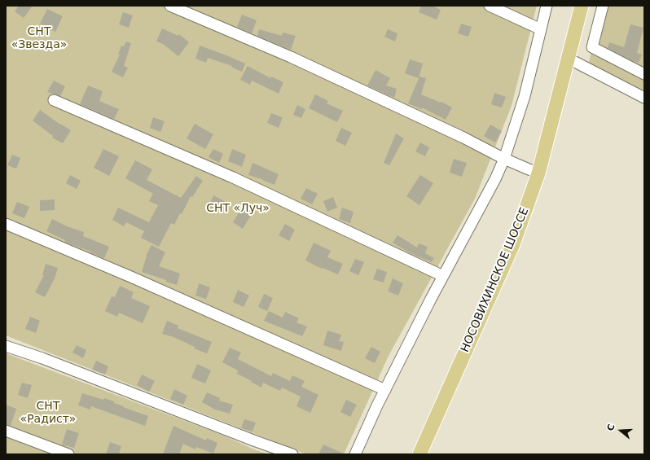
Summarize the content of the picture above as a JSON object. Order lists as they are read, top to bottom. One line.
{"streets":{"main road":["НОСОВИХИНСКОЕ ШОССЕ"]},"parks":["СНТ «Звезда»","СНТ «Луч»","СНТ «Радист»"],"north":"left"}
